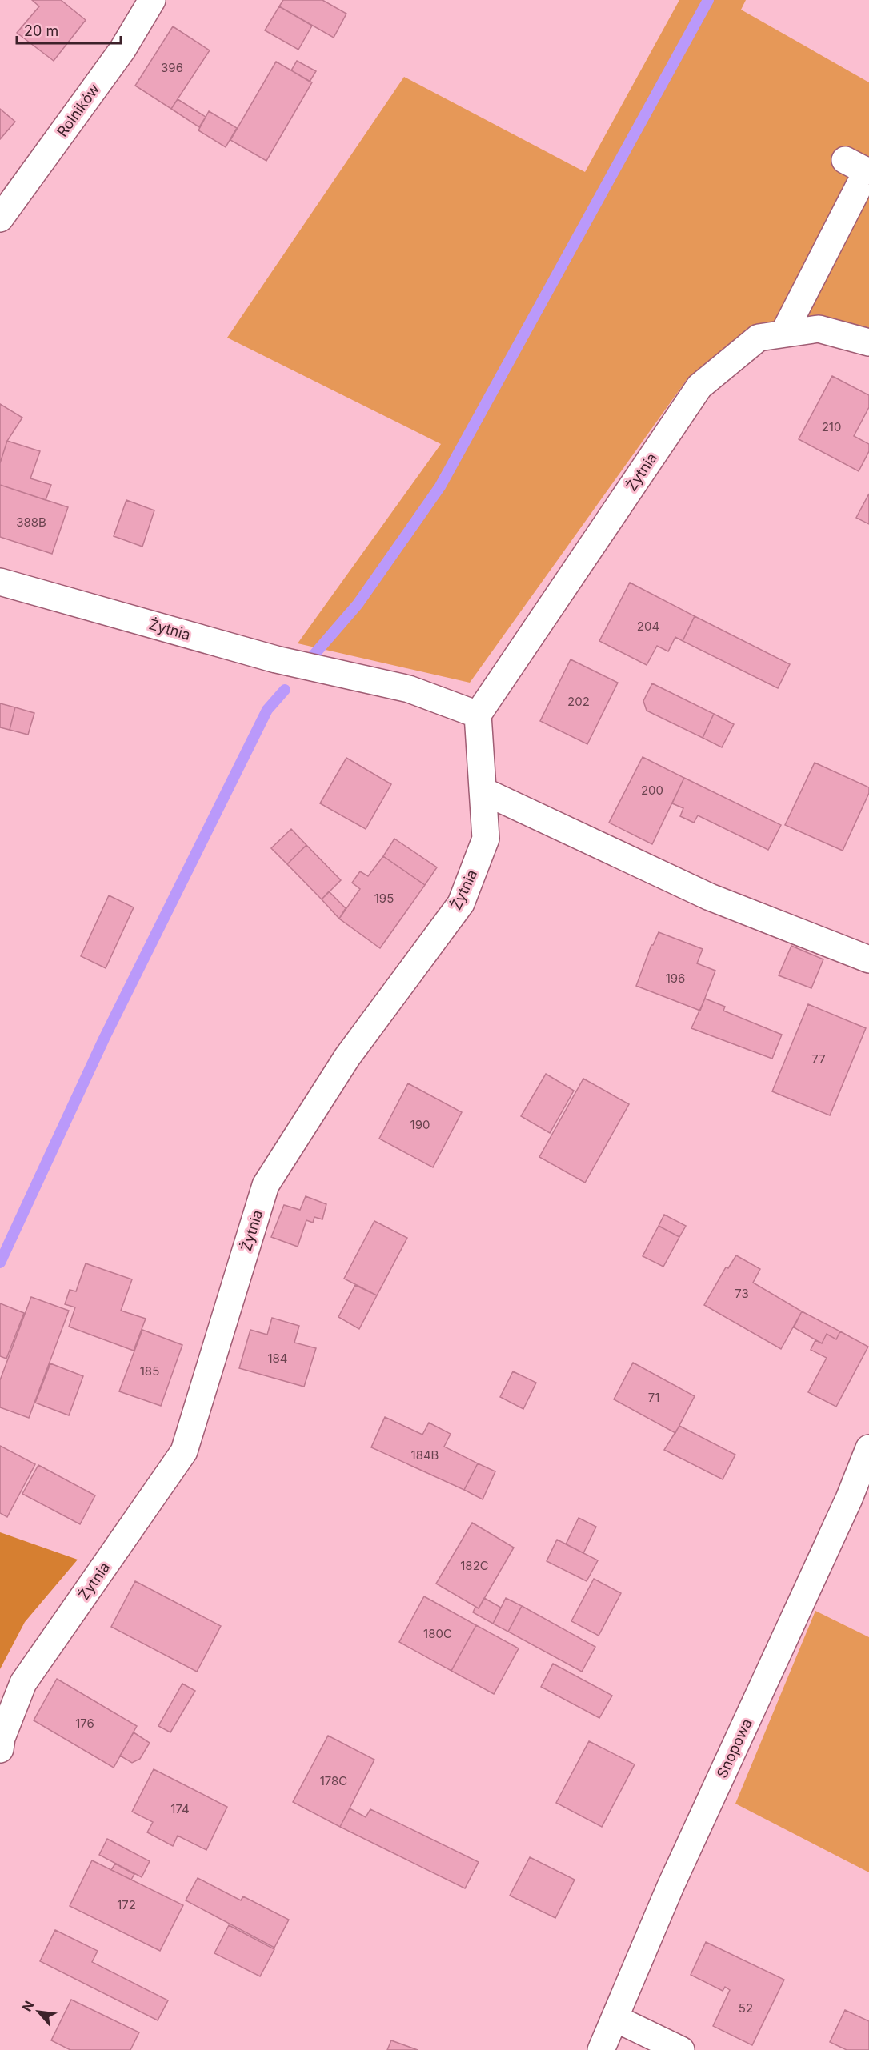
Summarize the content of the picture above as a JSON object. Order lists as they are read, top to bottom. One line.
{"streets":{"street":["Rolników","Żytnia","Snopowa"]},"house_numbers":["396","210","388B","204","202","200","195","196","77","190","73","184","185","71","184B","182C","180C","176","178C","174","172","52"],"scale_bar":"20 m","north":"top left"}
